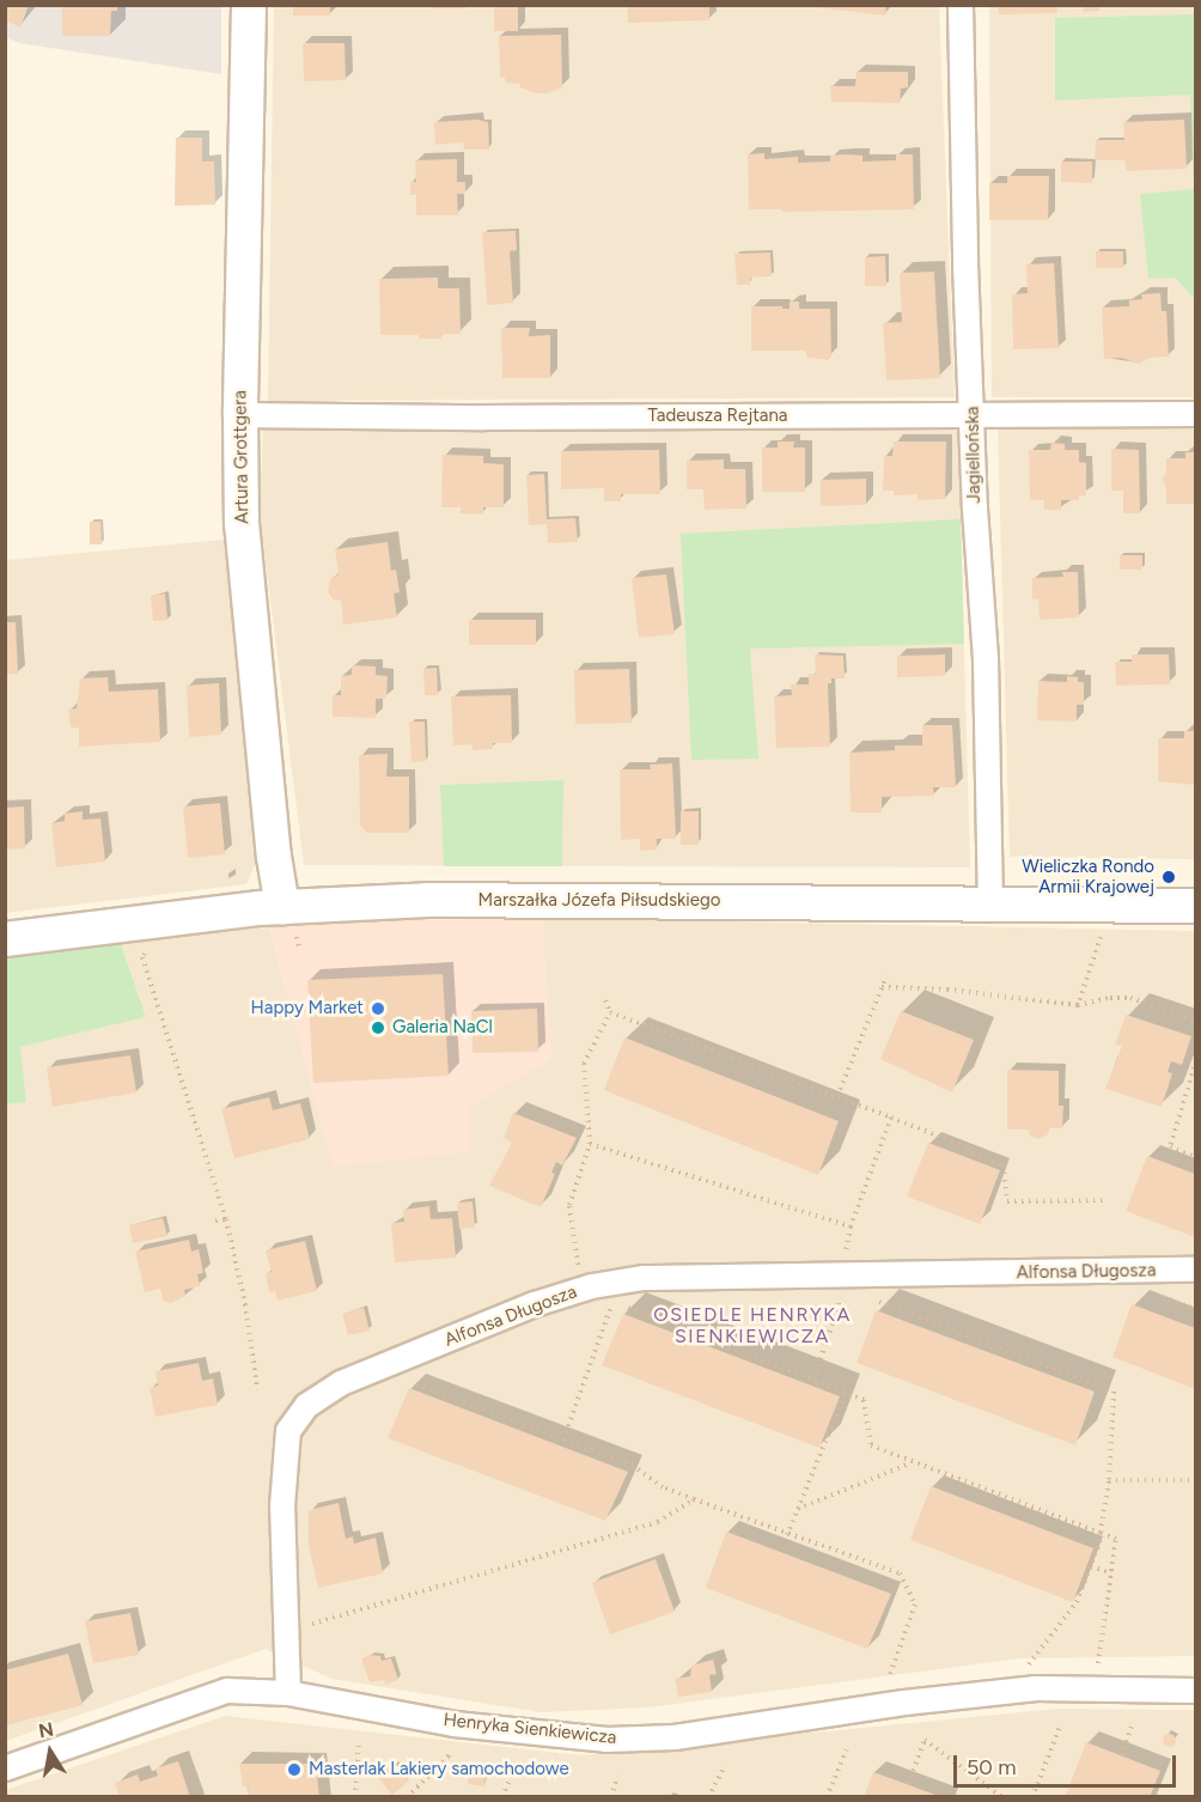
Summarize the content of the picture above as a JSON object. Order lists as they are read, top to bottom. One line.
{"streets":{"main road":["Artura Grottgera","Marszałka Józefa Piłsudskiego"],"street":["Tadeusza Rejtana","Jagiellońska","Alfonsa Długosza","Henryka Sienkiewicza"]},"crossings":[["Tadeusza Rejtana","Jagiellońska"],["Tadeusza Rejtana","Artura Grottgera"],["Jagiellońska","Marszałka Józefa Piłsudskiego"],["Artura Grottgera","Marszałka Józefa Piłsudskiego"],["Alfonsa Długosza","Henryka Sienkiewicza"]],"districts":["OSIEDLE HENRYKA SIENKIEWICZA"],"places":["Wieliczka Rondo Armii Krajowej","Happy Market","Galeria NaCl","Masterlak Lakiery samochodowe"],"scale_bar":"50 m","north":"top"}
